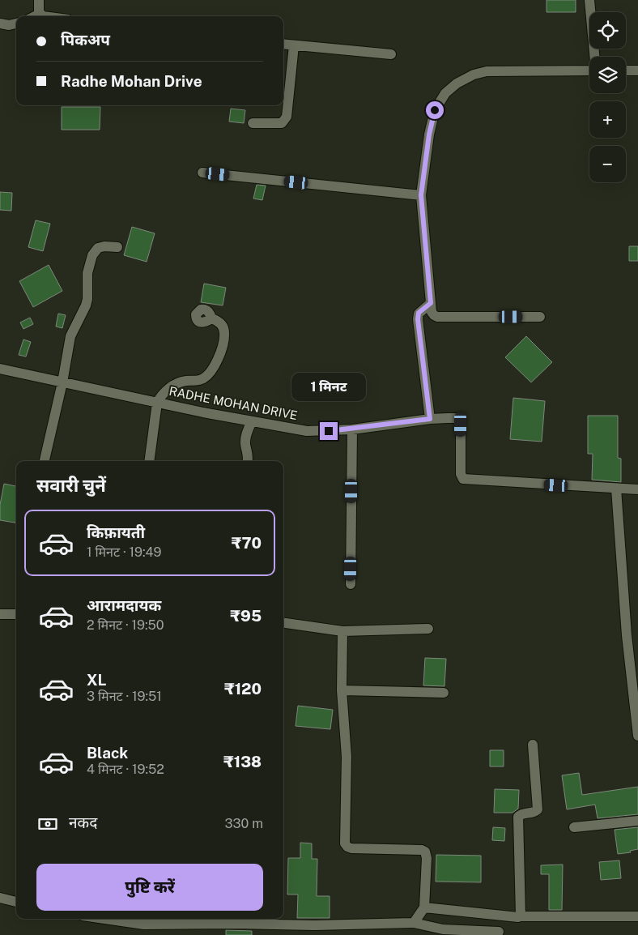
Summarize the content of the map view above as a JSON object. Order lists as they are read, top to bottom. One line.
{"streets":{"street":["RADHE MOHAN DRIVE"]},"page":{"map_buttons":["+","−"],"banner":["पिकअप","Radhe Mohan Drive"],"bubble":"1 मिनट","heading":"सवारी चुनें","list":[{"name":"किफ़ायती","note":"1 मिनट · 19:49","value":"₹70"},{"name":"आरामदायक","note":"2 मिनट · 19:50","value":"₹95"},{"name":"XL","note":"3 मिनट · 19:51","value":"₹120"},{"name":"Black","note":"4 मिनट · 19:52","value":"₹138"}],"pay":["नकद","330 m"],"buttons":"पुष्टि करें"}}
